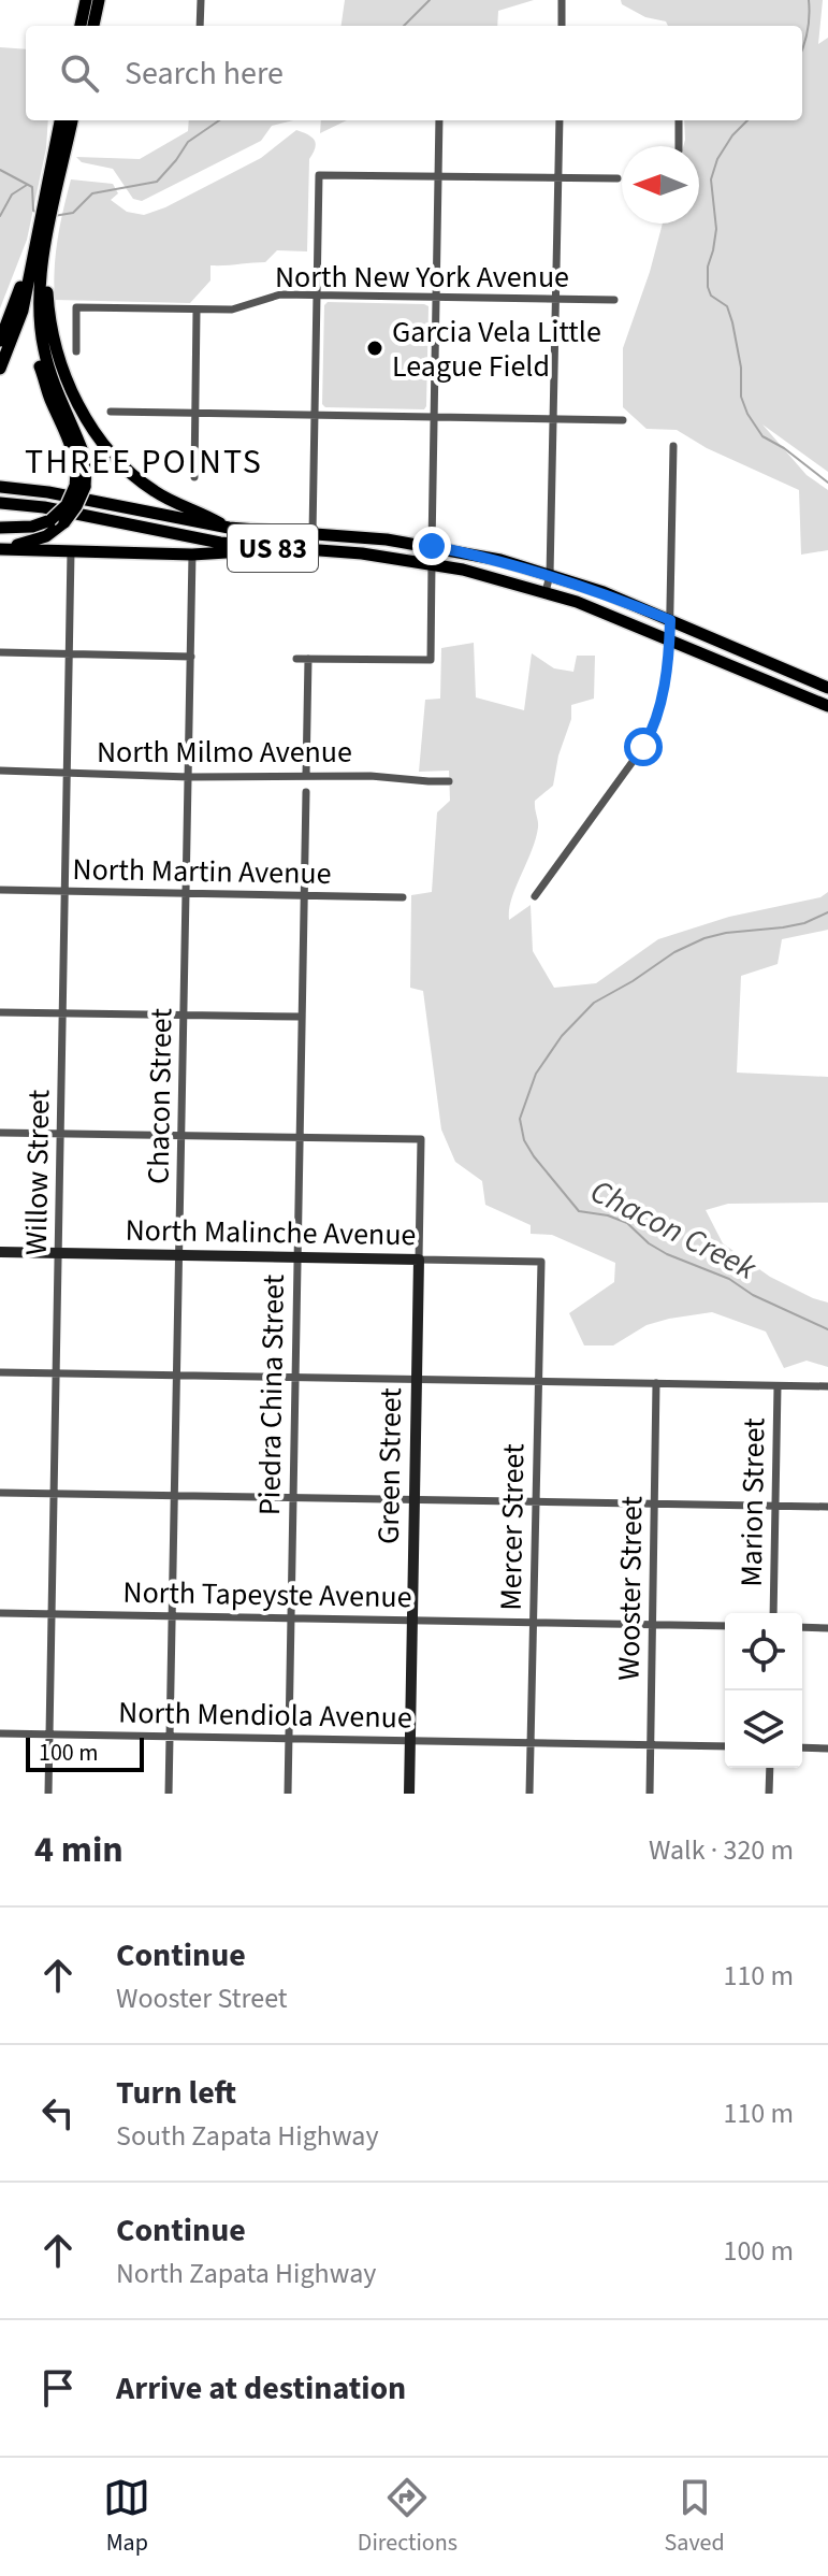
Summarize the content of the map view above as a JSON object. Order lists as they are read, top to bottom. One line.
{"streets":{"main road":["US 83"],"street":["North New York Avenue","North Milmo Avenue","North Martin Avenue","Chacon Street","Willow Street","North Malinche Avenue","Piedra China Street","Green Street","Marion Street","Mercer Street","Wooster Street","North Tapeyste Avenue","North Mendiola Avenue"]},"crossings":[["North Milmo Avenue","Chacon Street"],["North Milmo Avenue","Willow Street"],["North Martin Avenue","Chacon Street"],["North Martin Avenue","Willow Street"],["North Martin Avenue","Piedra China Street"],["Chacon Street","North Malinche Avenue"],["Chacon Street","North Tapeyste Avenue"],["Chacon Street","North Mendiola Avenue"],["Willow Street","North Malinche Avenue"],["Willow Street","North Tapeyste Avenue"],["Willow Street","North Mendiola Avenue"],["North Malinche Avenue","Piedra China Street"],["North Malinche Avenue","Green Street"],["North Malinche Avenue","Mercer Street"],["Piedra China Street","Green Street"],["Piedra China Street","North Tapeyste Avenue"],["Piedra China Street","North Mendiola Avenue"],["Green Street","North Tapeyste Avenue"],["Green Street","North Mendiola Avenue"],["Mercer Street","North Tapeyste Avenue"],["Mercer Street","North Mendiola Avenue"],["Wooster Street","North Tapeyste Avenue"],["Wooster Street","North Mendiola Avenue"]],"districts":["THREE POINTS"],"water":["Chacon Creek"],"places":["Garcia Vela Little League Field"],"scale_bar":"100 m","north":"left","page":{"search":"Search here","scale":"100 m","heading":["4 min","Walk · 320 m"],"list":[["Continue","Wooster Street","110 m"],["Turn left","South Zapata Highway","110 m"],["Continue","North Zapata Highway","100 m"],"Arrive at destination"],"nav":["Map","Directions","Saved"]}}
